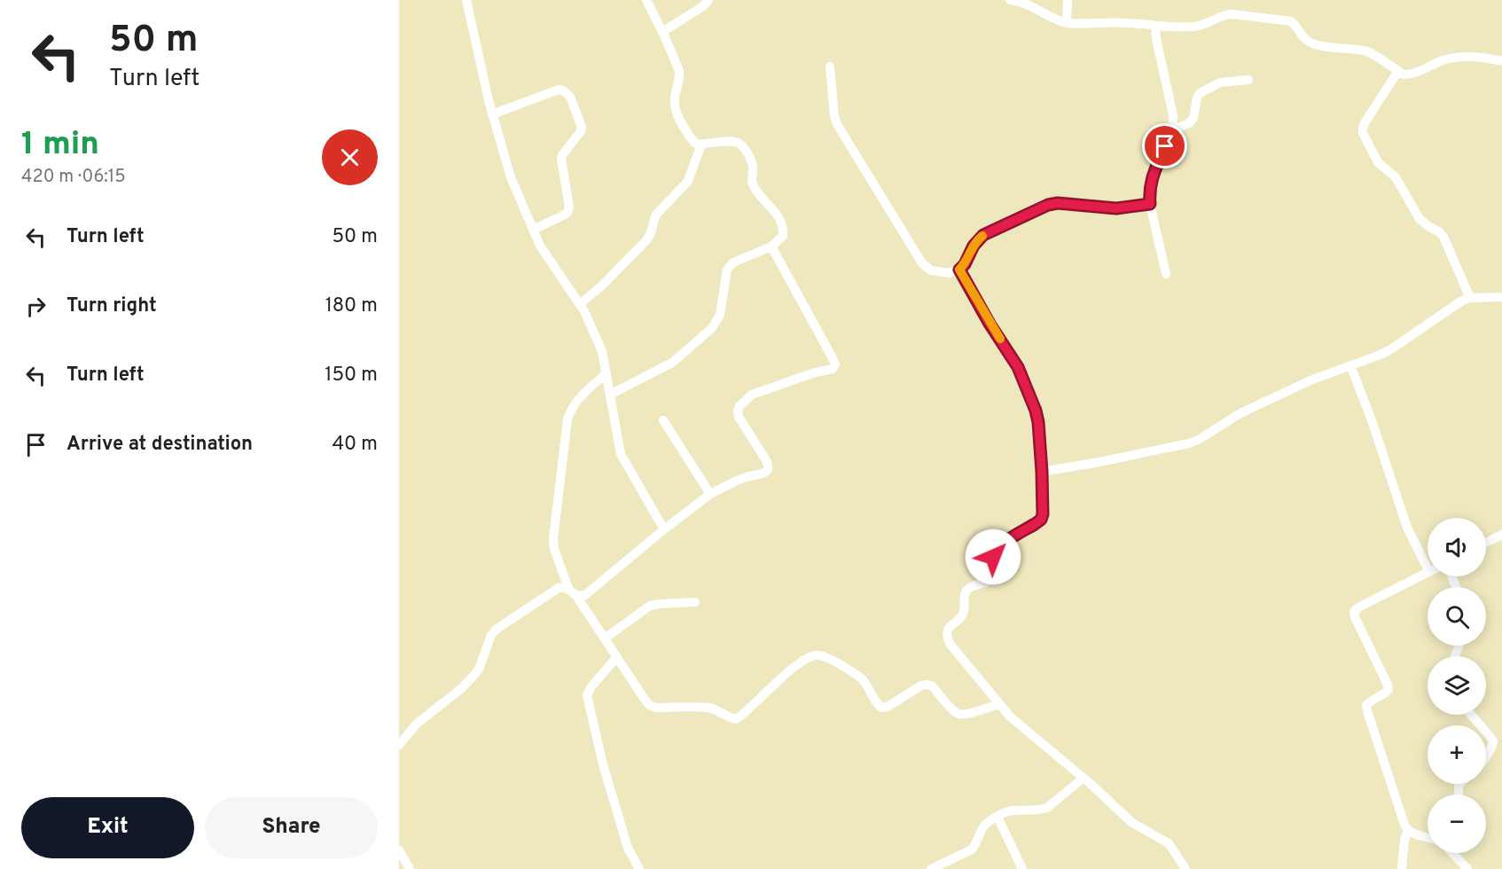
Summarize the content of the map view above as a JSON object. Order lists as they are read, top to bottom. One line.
{"page":{"turn":["50 m","Turn left"],"heading":["1 min","420 m · 06:15"],"list":[{"name":"Turn left","value":"50 m"},{"name":"Turn right","value":"180 m"},{"name":"Turn left","value":"150 m"},{"name":"Arrive at destination","value":"40 m"}],"map_buttons":["+","−"],"buttons":["Exit","Share"]}}
